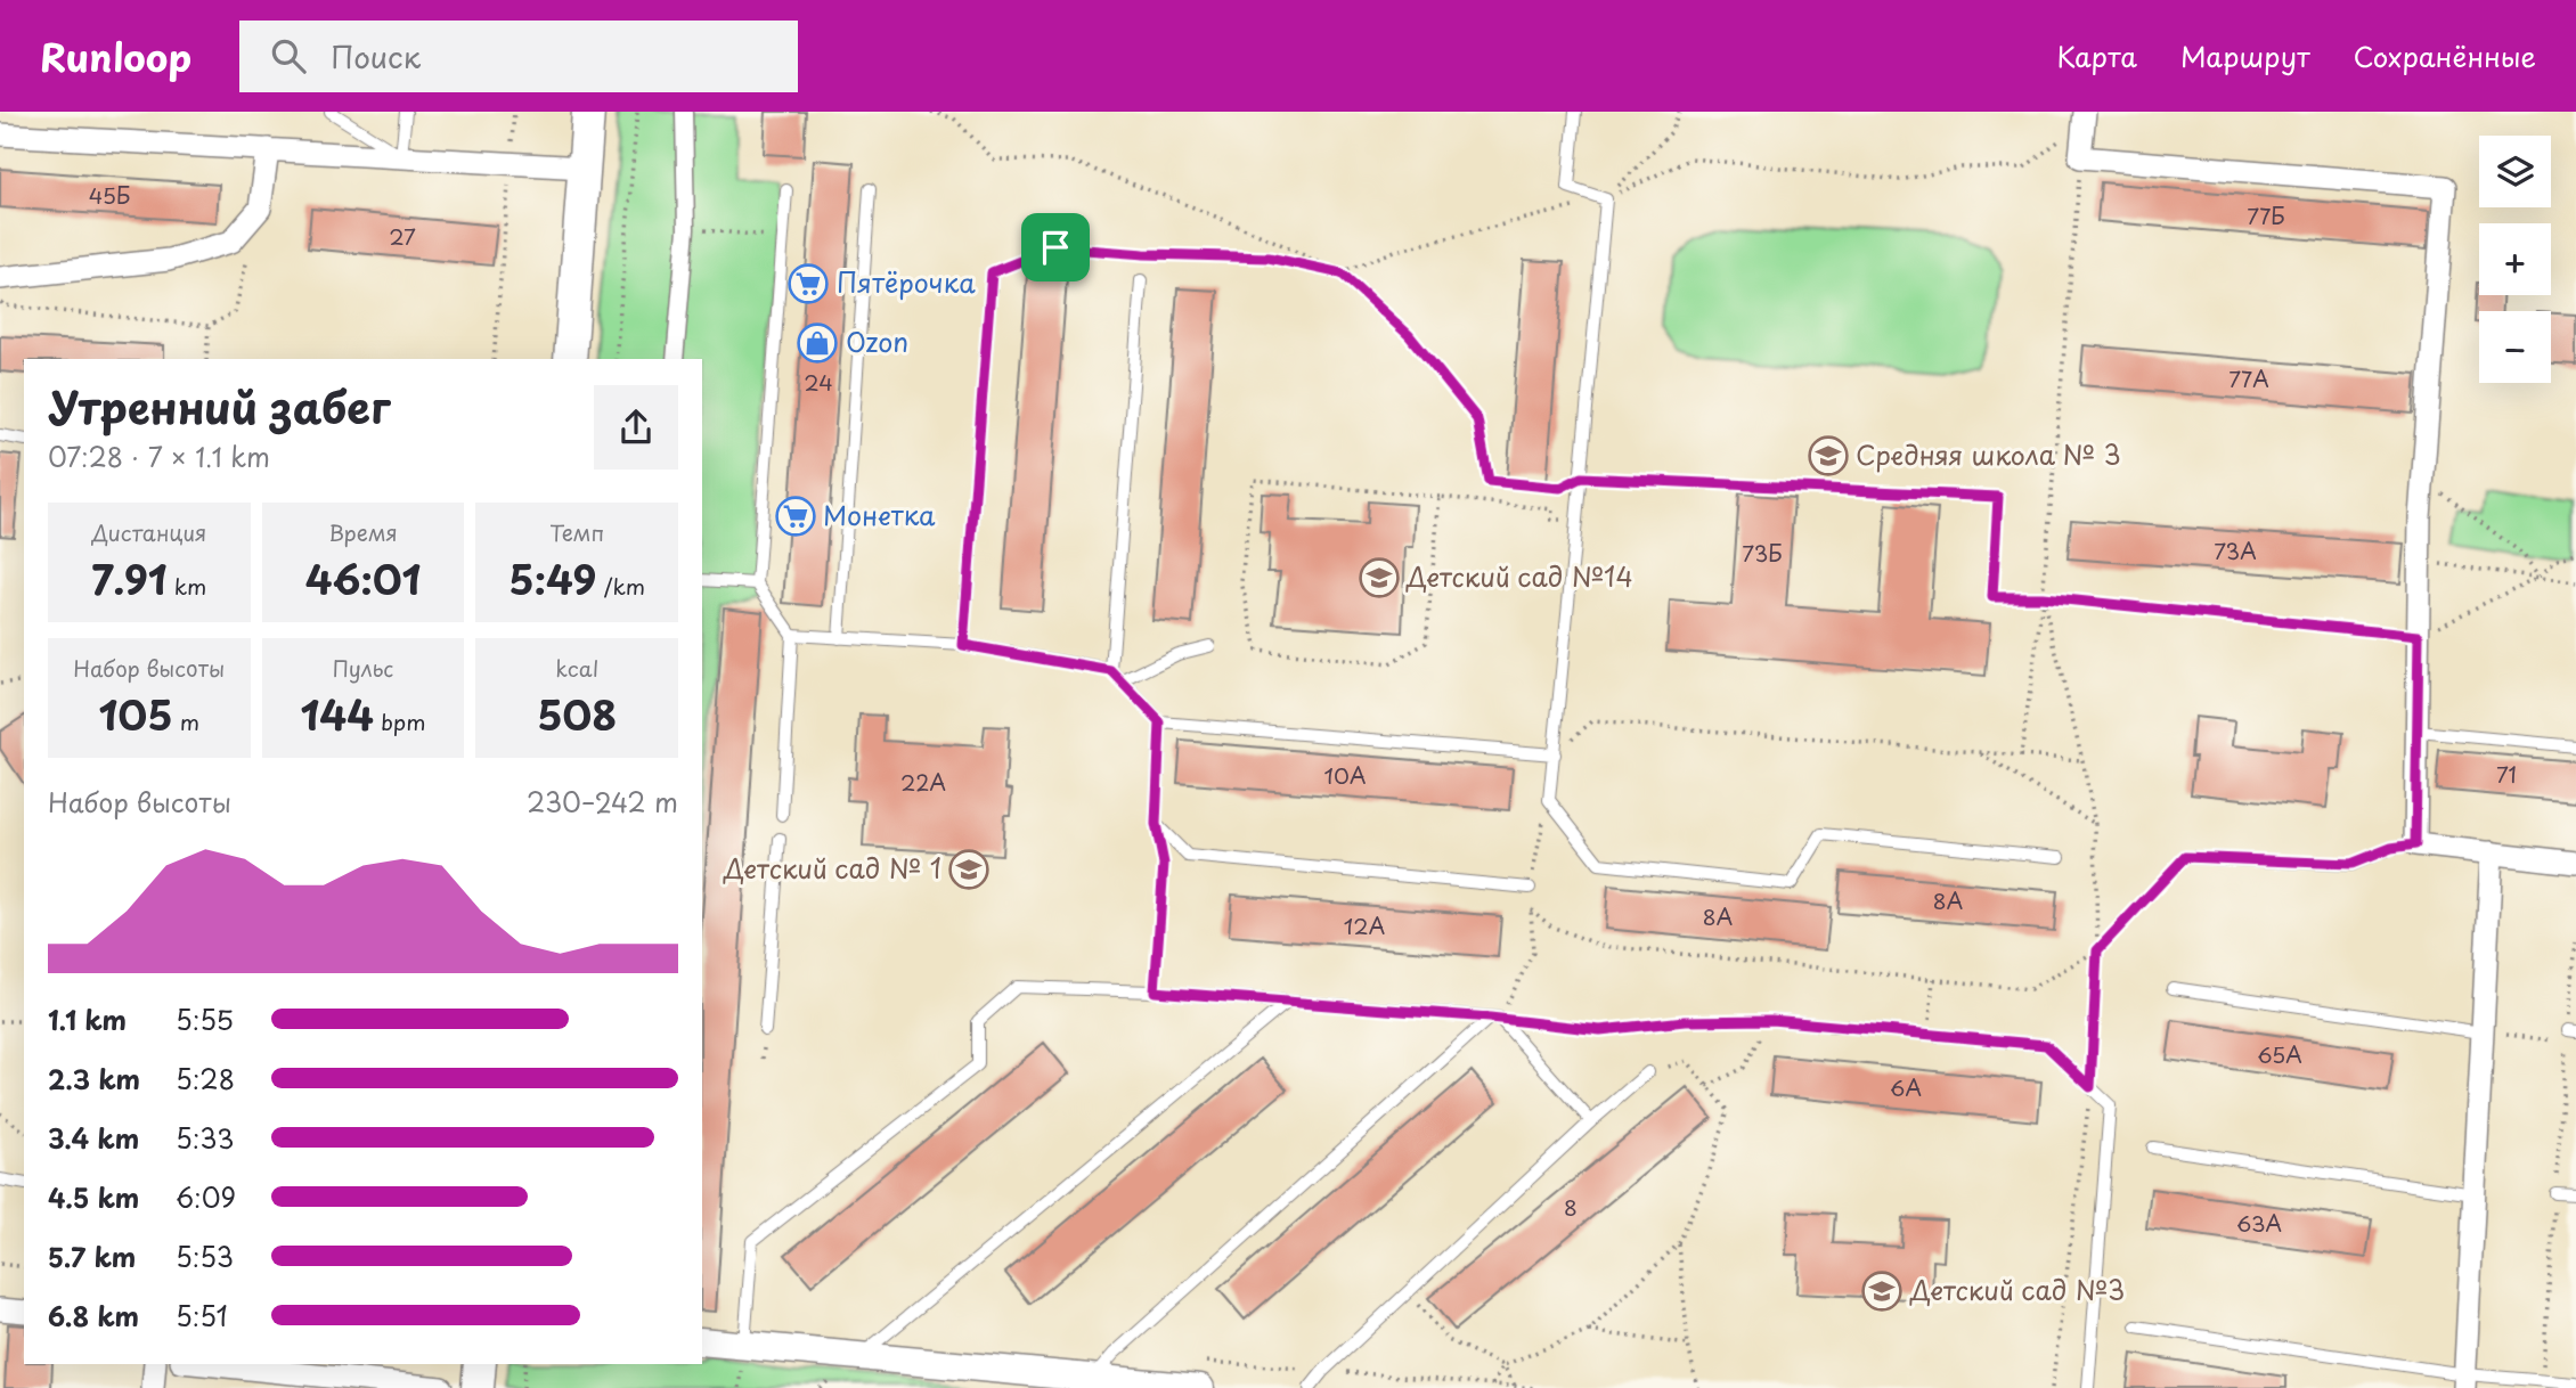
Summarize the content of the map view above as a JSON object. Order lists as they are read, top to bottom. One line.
{"places":{"supermarket":["Пятёрочка","Монетка"],"shop":["Ozon"],"school or university":["Средняя школа № 3","Детский сад №14","Детский сад № 1","Детский сад №3"]},"house_numbers":["45Б","77Б","27","77А","24","73А","73Б","71","10А","22А","8А","8А","12А","65А","6А","8","63А"],"page":{"header":"Runloop","search":"Поиск","nav":["Карта","Маршрут","Сохранённые"],"map_buttons":["+","−"],"heading":["Утренний забег","07:28 · 7 × 1.1 km"],"stats":[["Дистанция","7.91 km"],["Время","46:01"],["Темп","5:49 /km"],["Набор высоты","105 m"],["Пульс","144 bpm"],["kcal","508"]],"chart":["Набор высоты","230–242 m"],"list":[{"name":"1.1 km","note":"5:55"},{"name":"2.3 km","note":"5:28"},{"name":"3.4 km","note":"5:33"},{"name":"4.5 km","note":"6:09"},{"name":"5.7 km","note":"5:53"},{"name":"6.8 km","note":"5:51"}]}}
